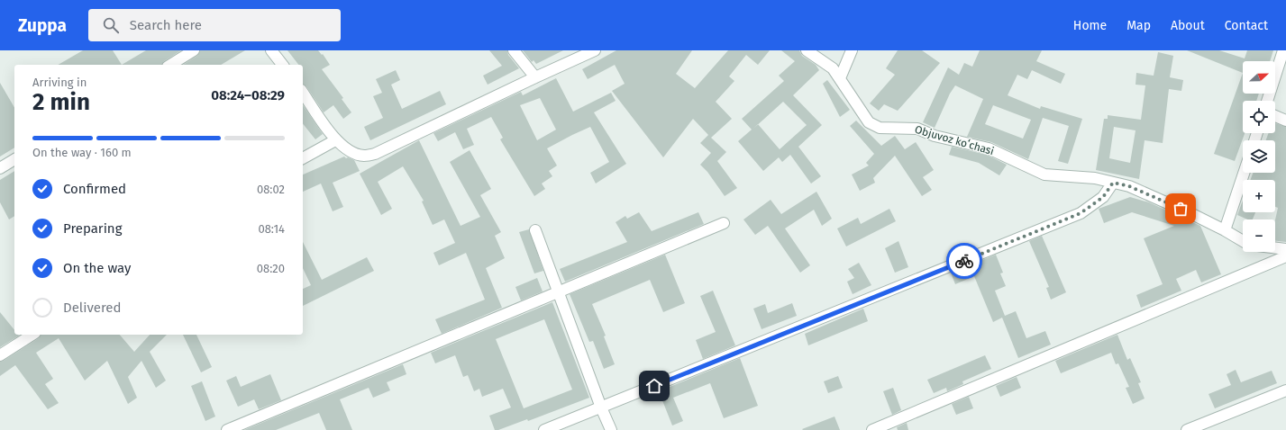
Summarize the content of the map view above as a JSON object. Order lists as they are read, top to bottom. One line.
{"streets":{"street":["Objuvoz koʻchasi"]},"north":"right","page":{"header":"Zuppa","search":"Search here","nav":["Home","Map","About","Contact"],"map_buttons":["+","−"],"heading":["2 min","Arriving in","08:24–08:29"],"bar":"On the way · 160 m","list":[["Confirmed","08:02"],["Preparing","08:14"],["On the way","08:20"],"Delivered"]}}
